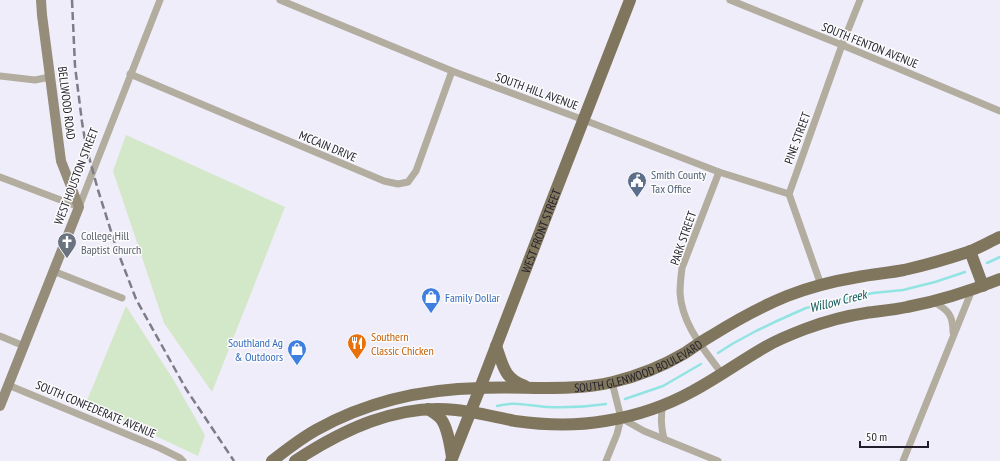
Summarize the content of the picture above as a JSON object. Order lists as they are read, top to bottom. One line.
{"streets":{"main road":["WEST FRONT STREET","SOUTH GLENWOOD BOULEVARD"],"street":["SOUTH FENTON AVENUE","SOUTH HILL AVENUE","BELLWOOD ROAD","PINE STREET","MCCAIN DRIVE","WEST HOUSTON STREET","PARK STREET","SOUTH CONFEDERATE AVENUE"]},"crossings":[["SOUTH FENTON AVENUE","PINE STREET"],["SOUTH HILL AVENUE","PINE STREET"],["SOUTH HILL AVENUE","MCCAIN DRIVE"],["SOUTH HILL AVENUE","WEST FRONT STREET"],["SOUTH HILL AVENUE","PARK STREET"],["BELLWOOD ROAD","WEST HOUSTON STREET"],["MCCAIN DRIVE","WEST HOUSTON STREET"],["WEST HOUSTON STREET","SOUTH CONFEDERATE AVENUE"],["WEST FRONT STREET","SOUTH GLENWOOD BOULEVARD"],["PARK STREET","SOUTH GLENWOOD BOULEVARD"]],"water":["Willow Creek"],"places":{"public building":["Smith County Tax Office"],"church":["College Hill Baptist Church"],"shop":["Family Dollar","Southland Ag & Outdoors"],"restaurant":["Southern Classic Chicken"]},"scale_bar":"50 m"}
